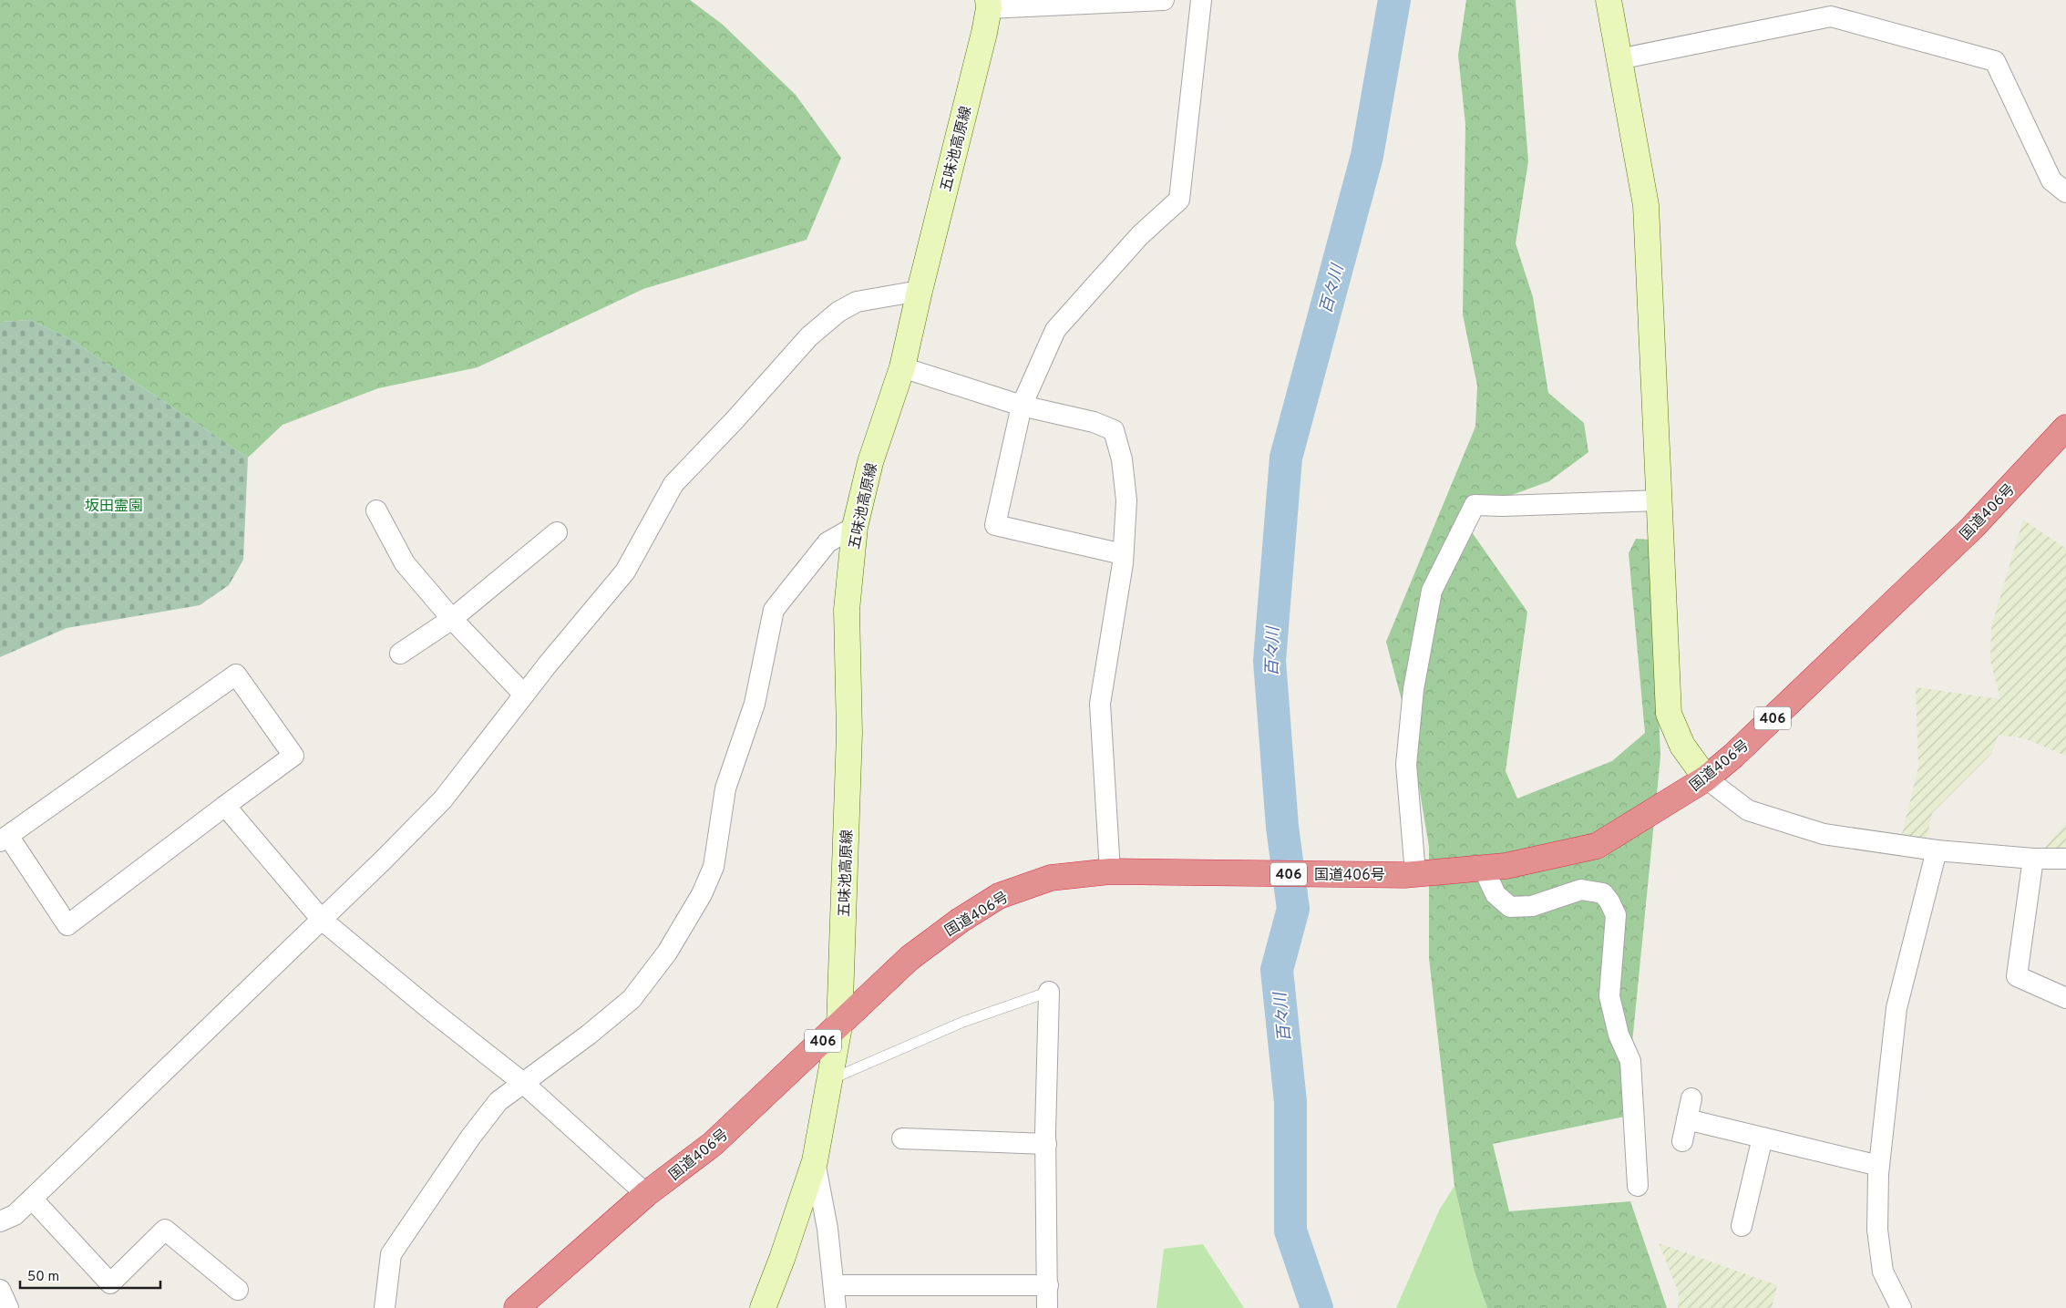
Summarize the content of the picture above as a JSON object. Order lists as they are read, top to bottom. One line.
{"streets":{"highway":["国道406号","406"],"street":["五味池高原線"]},"crossings":[["五味池高原線","国道406号"]],"water":["百々川"],"parks":["坂田霊園"],"scale_bar":"50 m"}
